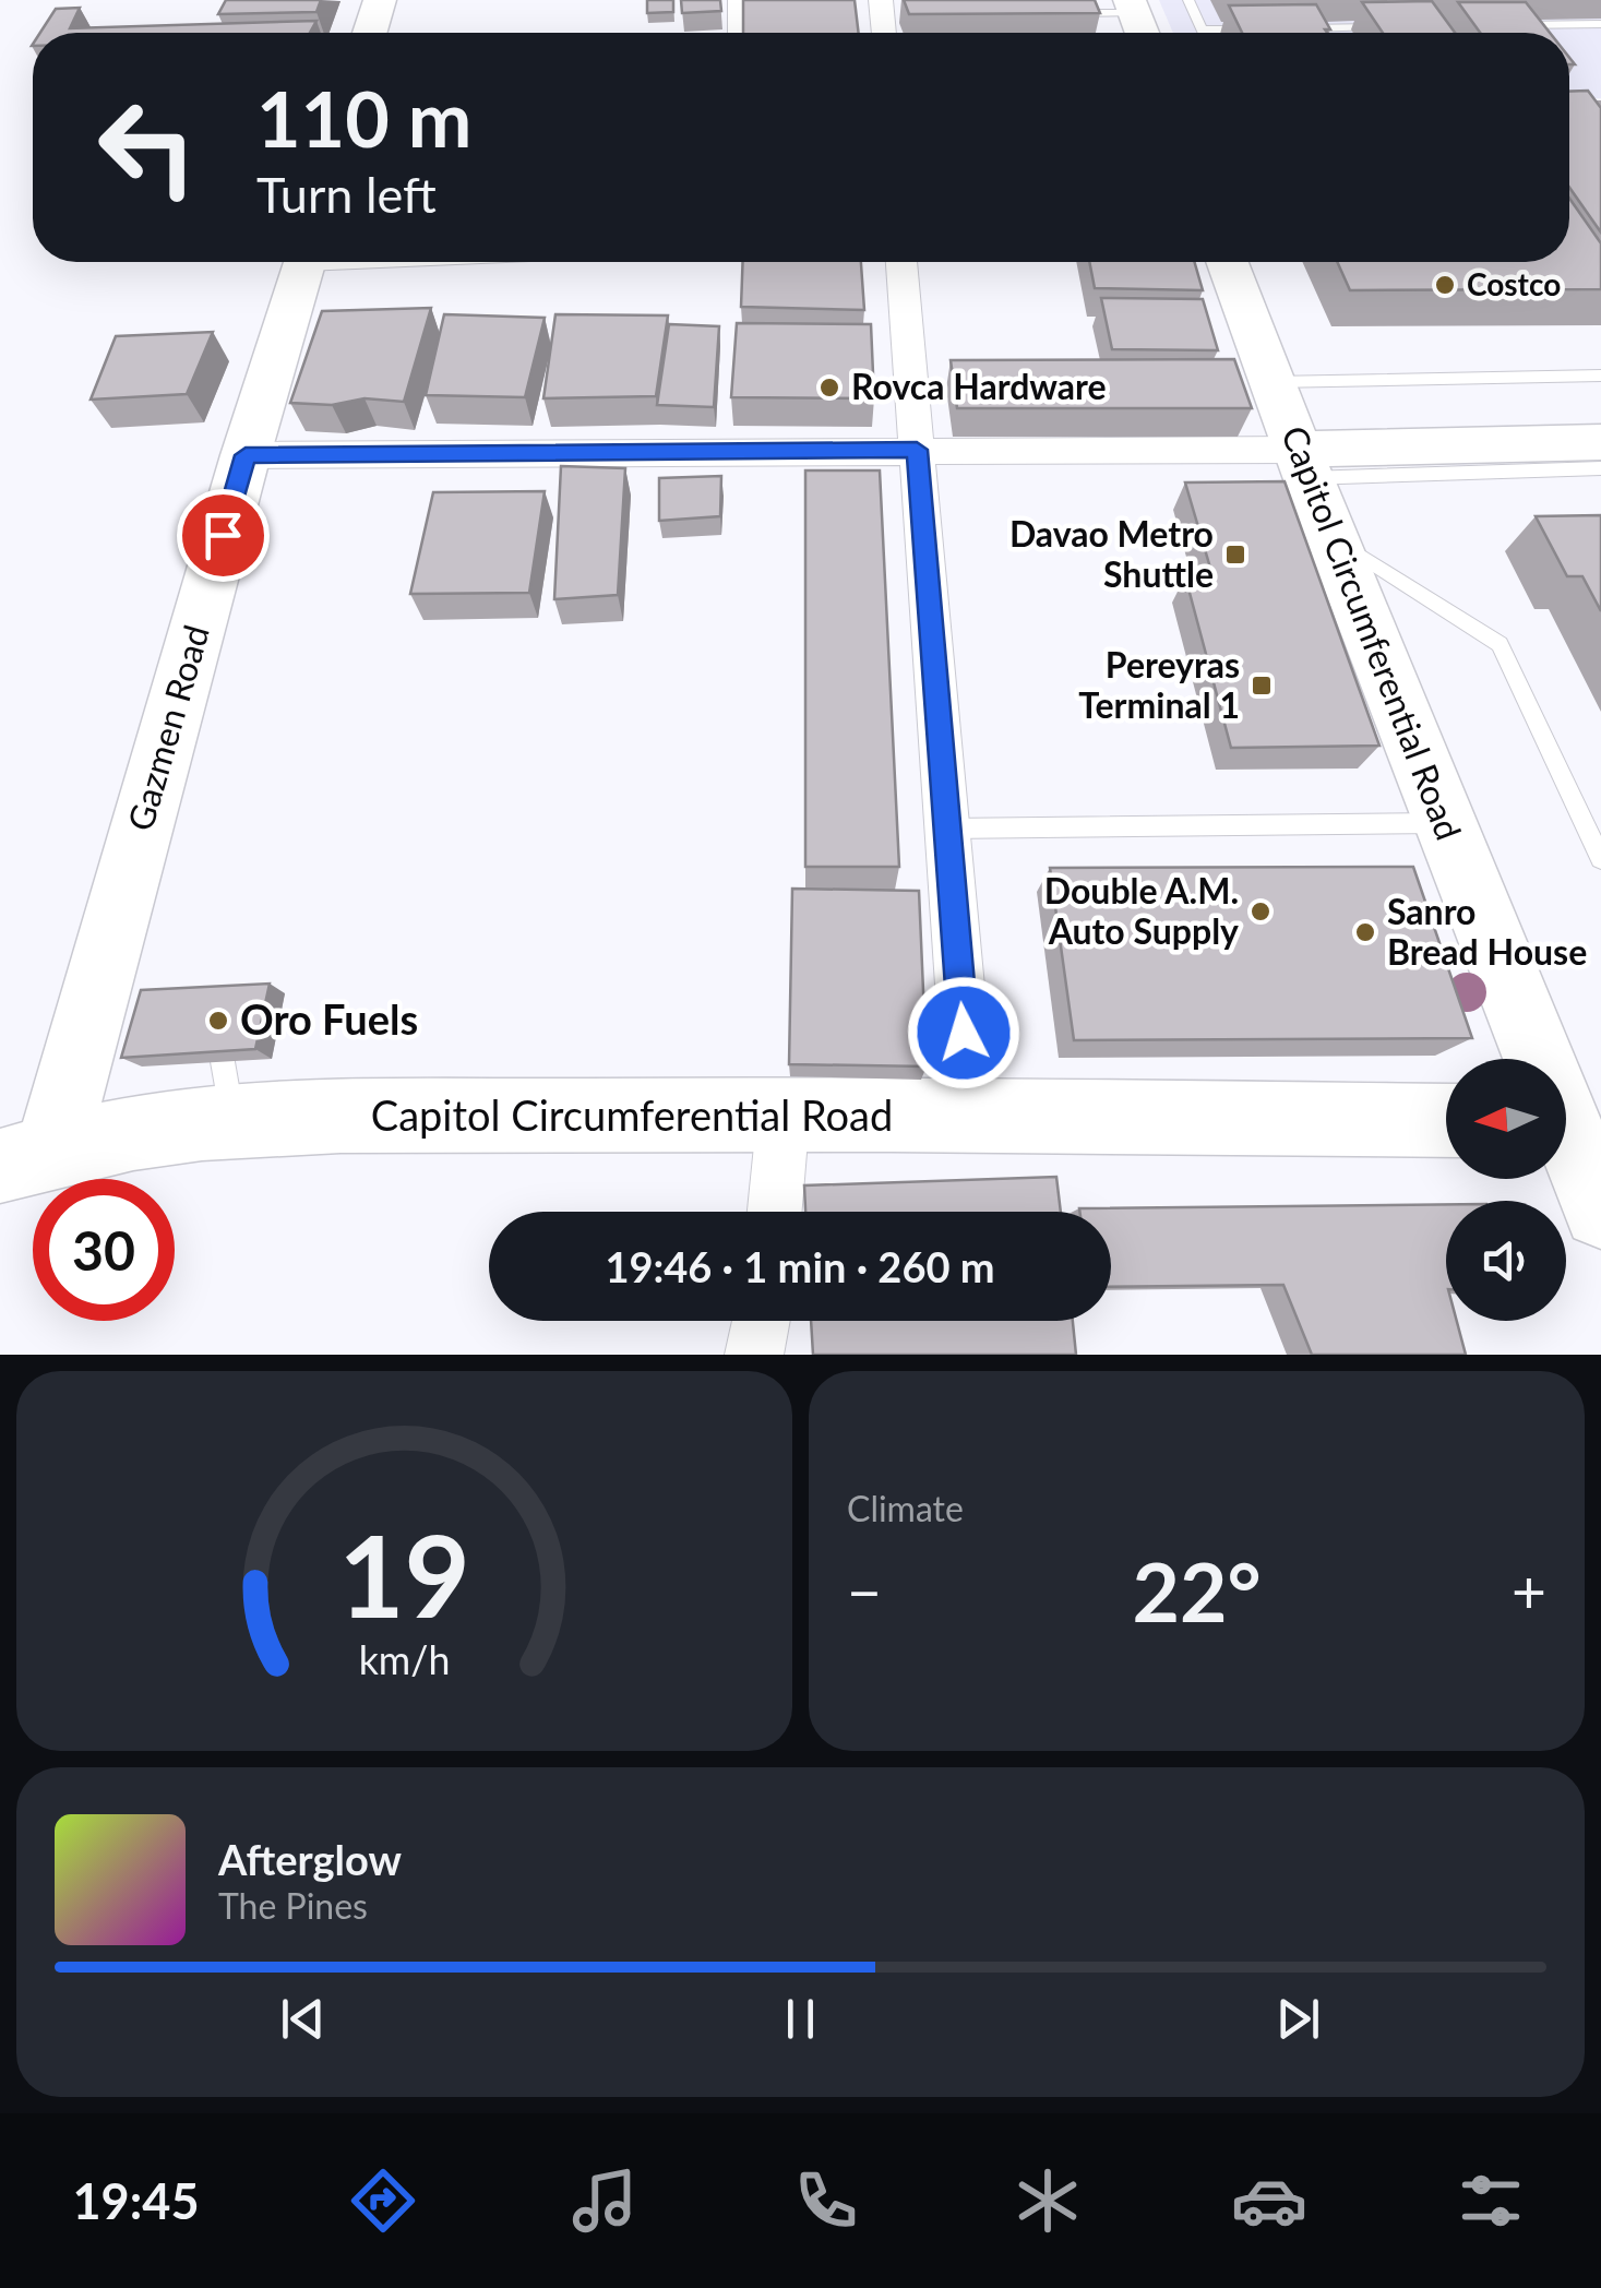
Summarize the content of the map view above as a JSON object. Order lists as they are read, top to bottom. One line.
{"streets":{"main road":["Capitol Circumferential Road","Gazmen Road"]},"crossings":[["Capitol Circumferential Road","Gazmen Road"]],"places":{"other":["Costco","Rovca Hardware","Double A.M. Auto Supply","Sanro Bread House","Oro Fuels"],"transit":["Davao Metro Shuttle","Pereyras Terminal 1"]},"north":"left","page":{"turn":["110 m","Turn left"],"limit":"30","trip":"19:46 · 1 min · 260 m","tile":"Climate","heat":["−","22°","+"],"song":["Afterglow","The Pines"],"tabs":"19:45","gauge":["19","km/h"]}}
